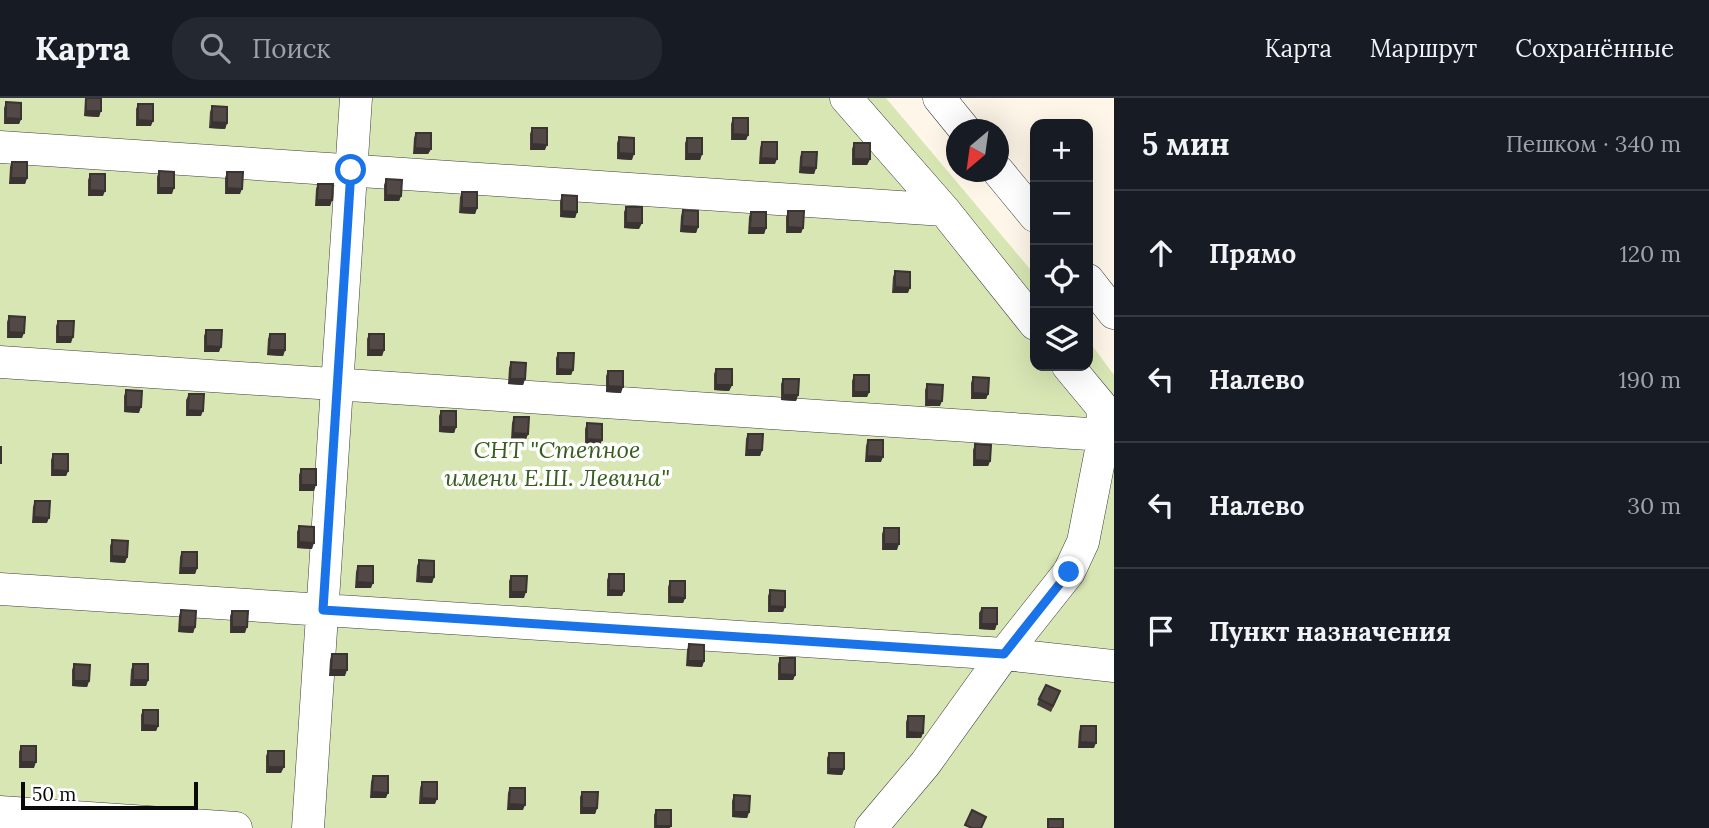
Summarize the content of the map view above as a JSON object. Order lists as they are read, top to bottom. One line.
{"parks":["СНТ \"Степное имени Е.Ш. Левина\""],"scale_bar":"50 m","north":"bottom left","page":{"header":"Карта","search":"Поиск","nav":["Карта","Маршрут","Сохранённые"],"heading":["5 мин","Пешком · 340 m"],"map_buttons":["+","−"],"list":[["Прямо","120 m"],["Налево","190 m"],["Налево","30 m"],"Пункт назначения"],"scale":"50 m"}}
